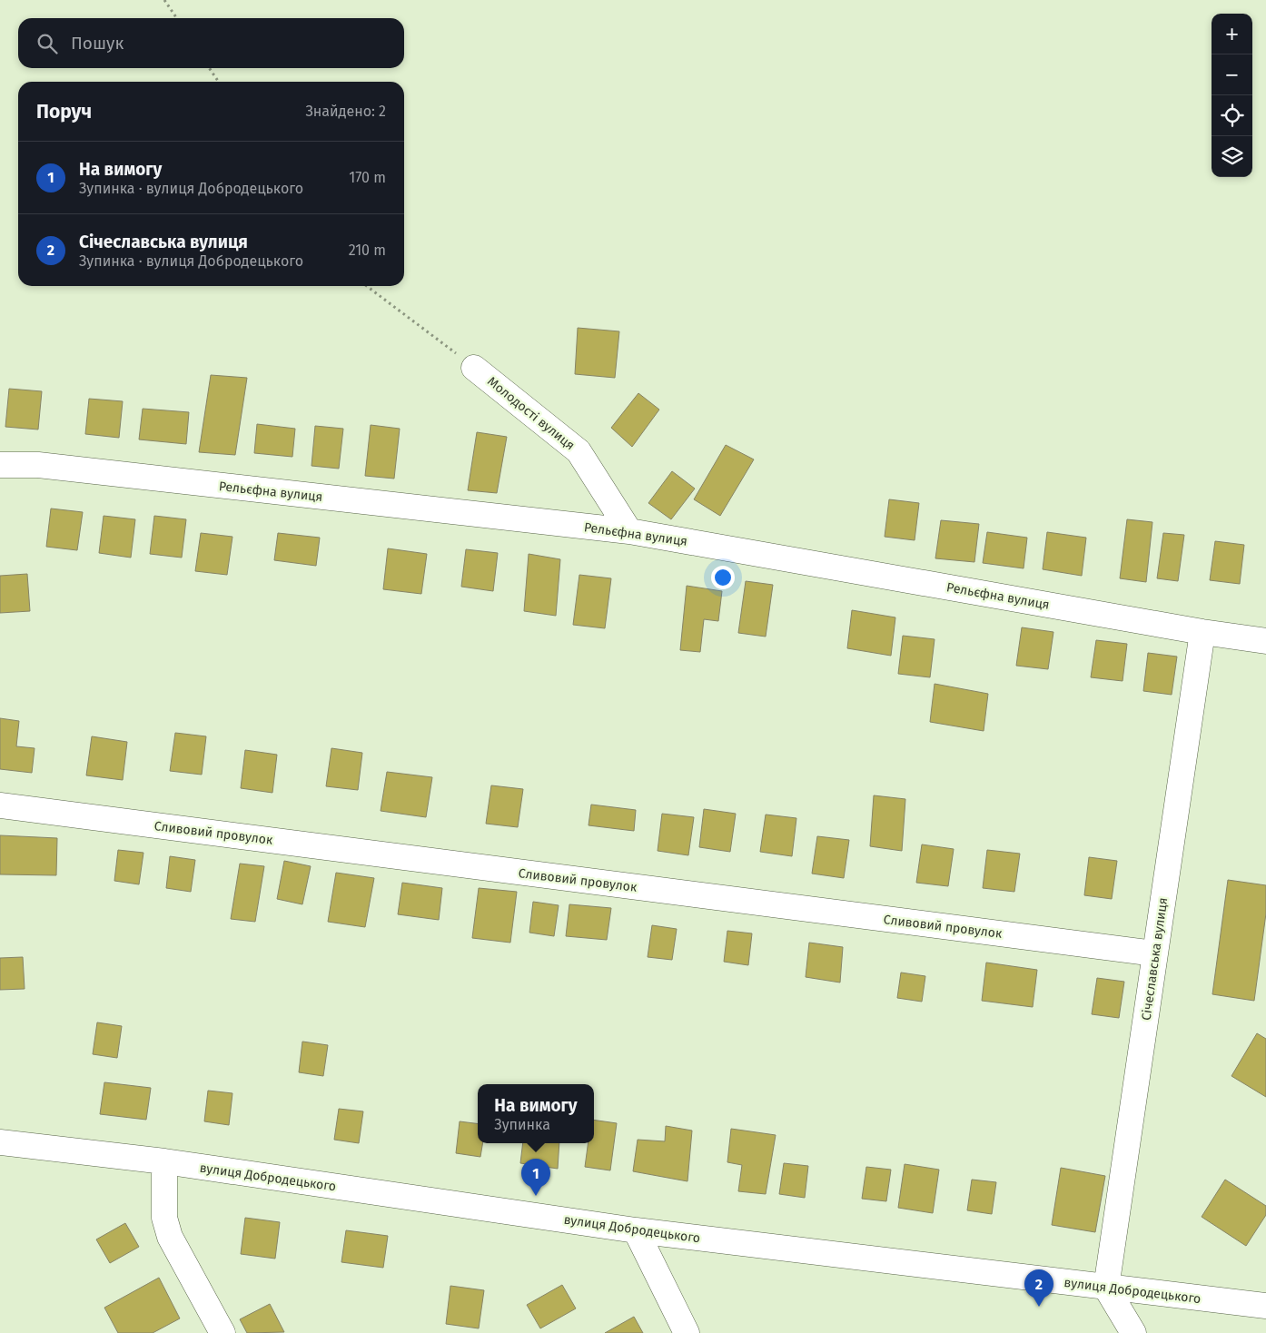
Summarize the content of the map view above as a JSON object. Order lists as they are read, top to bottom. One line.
{"streets":{"street":["Молодості вулиця","Рельєфна вулиця","Сливовий провулок","Січеславська вулиця","вулиця Добродецького"]},"crossings":[["Молодості вулиця","Рельєфна вулиця"],["Рельєфна вулиця","Січеславська вулиця"],["Сливовий провулок","Січеславська вулиця"],["Січеславська вулиця","вулиця Добродецького"]],"page":{"map_buttons":["+","−"],"search":"Пошук","heading":["Поруч","Знайдено: 2"],"list":[{"mark":"1","name":"На вимогу","note":"Зупинка · вулиця Добродецького","value":"170 m"},{"mark":"2","name":"Січеславська вулиця","note":"Зупинка · вулиця Добродецького","value":"210 m"}],"popup":["На вимогу","Зупинка"],"pins":["1","2"]}}
